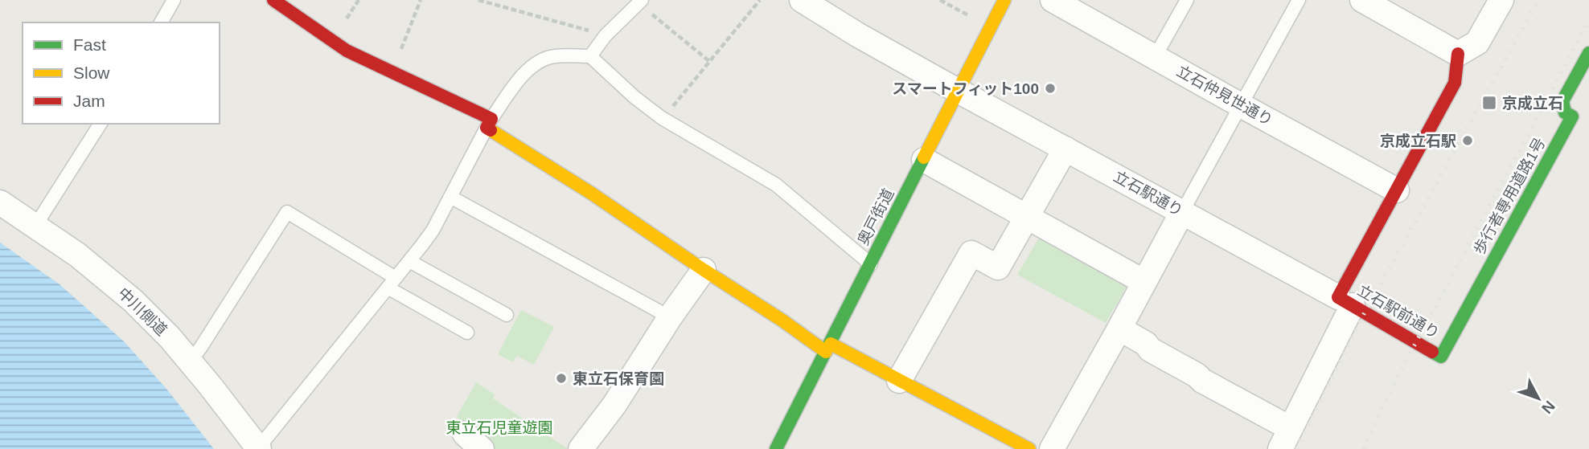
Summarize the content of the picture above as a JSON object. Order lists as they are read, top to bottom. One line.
{"streets":{"street":["立石仲見世通り","立石駅通り","歩行者専用道路1号","奥戸街道","中川側道","立石駅前通り"]},"crossings":[["立石駅通り","奥戸街道"],["立石駅通り","立石駅前通り"],["歩行者専用道路1号","立石駅前通り"]],"parks":["東立石児童遊園"],"places":{"other":["スマートフィット100","京成立石駅","東立石保育園"],"transit":["京成立石"]},"legend":["Fast","Slow","Jam"],"north":"bottom right"}
